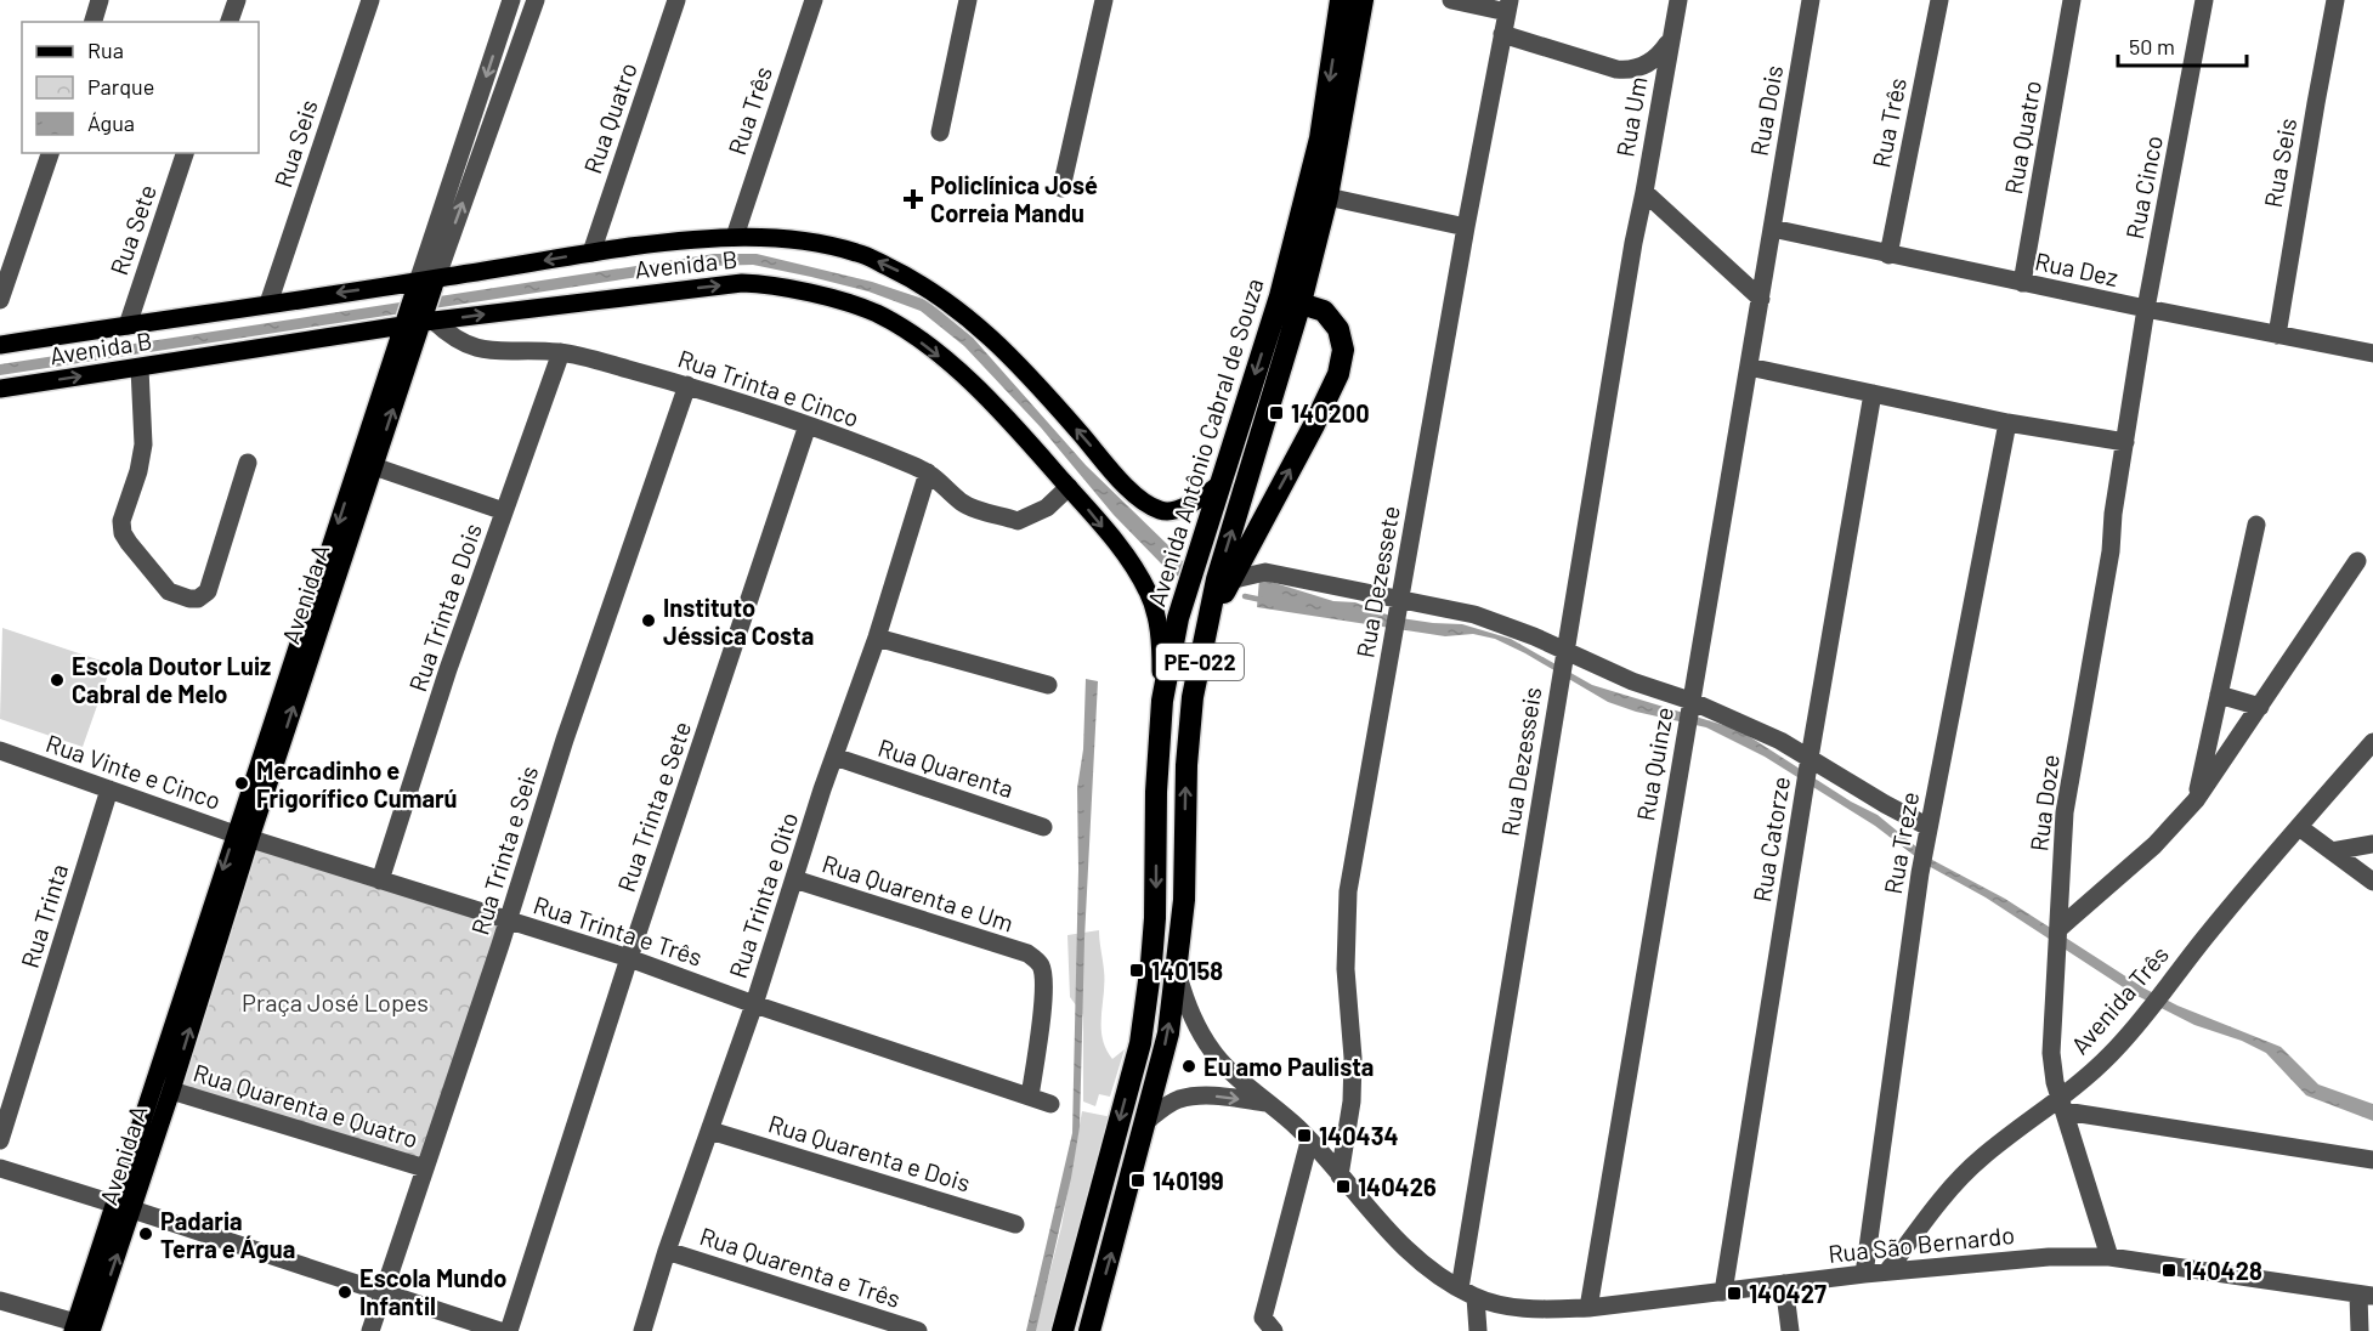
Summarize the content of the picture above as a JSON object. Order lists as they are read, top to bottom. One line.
{"streets":{"highway":["Avenida Antônio Cabral de Souza","PE-022"],"main road":["Avenida B","Avenida A"],"street":["Rua Três","Rua Dois","Rua Um","Rua Quatro","Rua Seis","Rua Cinco","Rua Sete","Rua Dez","Rua Trinta e Cinco","Rua Dezessete","Rua Trinta e Dois","Rua Dezesseis","Rua Quinze","Rua Quarenta","Rua Vinte e Cinco","Rua Doze","Rua Trinta e Sete","Rua Catorze","Rua Treze","Rua Trinta e Seis","Rua Quarenta e Um","Rua Trinta e Oito","Rua Trinta","Rua Trinta e Três","Avenida Três","Rua Quarenta e Quatro","Rua Quarenta e Dois","Rua São Bernardo","Rua Quarenta e Três"]},"crossings":[["Rua Três","Avenida B"],["Rua Três","Rua Dez"],["Rua Dois","Rua Dez"],["Rua Dois","Rua Quinze"],["Rua Um","Rua Dezesseis"],["Rua Quatro","Avenida B"],["Rua Quatro","Rua Dez"],["Rua Seis","Avenida B"],["Rua Seis","Rua Dez"],["Rua Cinco","Rua Dez"],["Rua Cinco","Rua Doze"],["Rua Sete","Avenida B"],["Avenida B","Rua Trinta e Cinco"],["Avenida B","Avenida Antônio Cabral de Souza"],["Avenida B","Avenida A"],["Rua Dez","Rua Quinze"],["Rua Trinta e Cinco","Avenida A"],["Rua Trinta e Cinco","Rua Trinta e Dois"],["Rua Trinta e Cinco","Rua Trinta e Sete"],["Rua Trinta e Cinco","Rua Trinta e Seis"],["Rua Trinta e Cinco","Rua Trinta e Oito"],["Avenida Antônio Cabral de Souza","PE-022"],["Rua Dezessete","Rua São Bernardo"],["Avenida A","Rua Vinte e Cinco"],["Avenida A","Rua Trinta e Três"],["Avenida A","Rua Quarenta e Quatro"],["Rua Trinta e Dois","Rua Trinta e Três"],["PE-022","Rua São Bernardo"],["Rua Dezesseis","Rua São Bernardo"],["Rua Quinze","Rua São Bernardo"],["Rua Quarenta","Rua Trinta e Oito"],["Rua Vinte e Cinco","Rua Trinta"],["Rua Vinte e Cinco","Rua Trinta e Três"],["Rua Doze","Avenida Três"],["Rua Doze","Rua São Bernardo"],["Rua Trinta e Sete","Rua Trinta e Três"],["Rua Catorze","Rua São Bernardo"],["Rua Treze","Rua São Bernardo"],["Rua Trinta e Seis","Rua Trinta e Três"],["Rua Trinta e Seis","Rua Quarenta e Quatro"],["Rua Quarenta e Um","Rua Trinta e Oito"],["Rua Quarenta e Um","Rua Trinta e Três"],["Rua Trinta e Oito","Rua Trinta e Três"],["Rua Trinta e Oito","Rua Quarenta e Dois"],["Rua Trinta e Oito","Rua Quarenta e Três"],["Avenida Três","Rua São Bernardo"]],"parks":["Praça José Lopes"],"places":{"health":["Policlínica José Correia Mandu"],"transit":["140200","140158","140434","140199","140426","140428","140427"],"other":["Instituto Jéssica Costa","Escola Doutor Luiz Cabral de Melo","Mercadinho e Frigorífico Cumarú","Eu amo Paulista","Padaria Terra e Água","Escola Mundo Infantil"]},"legend":["Rua","Parque","Água"],"scale_bar":"50 m"}
